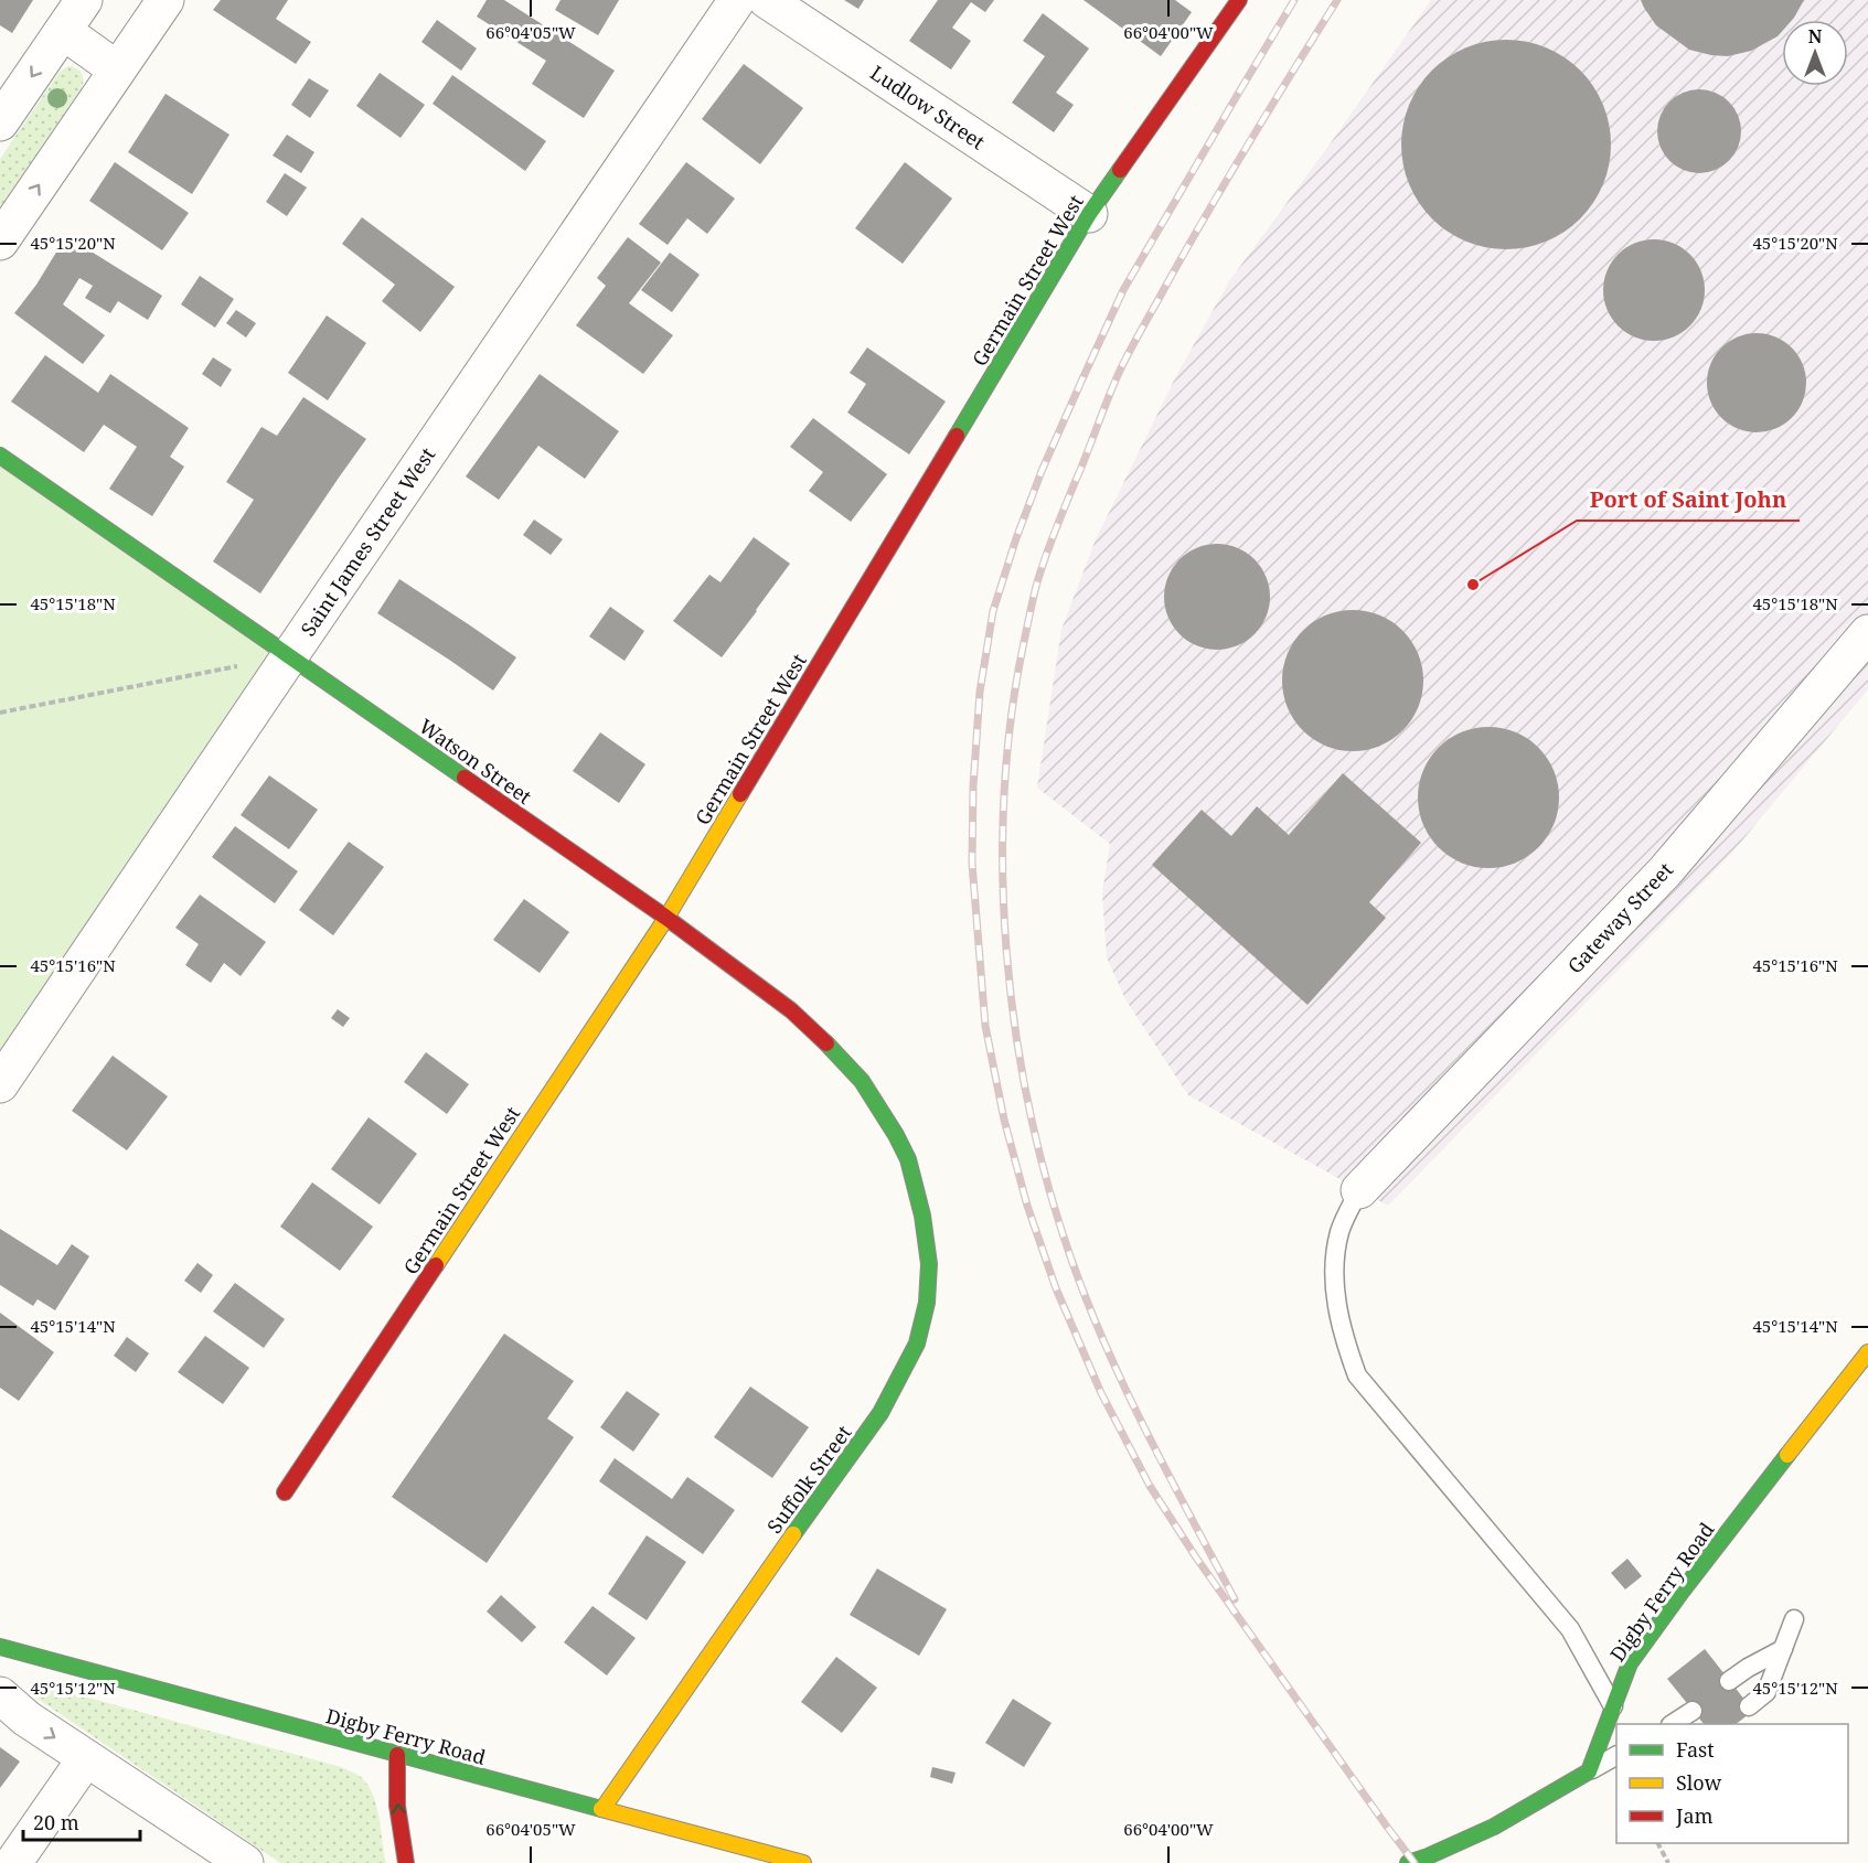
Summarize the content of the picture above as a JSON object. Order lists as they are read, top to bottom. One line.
{"streets":{"street":["Ludlow Street","Germain Street West","Saint James Street West","Watson Street","Gateway Street","Suffolk Street","Digby Ferry Road"]},"crossings":[["Ludlow Street","Germain Street West"],["Germain Street West","Watson Street"],["Saint James Street West","Watson Street"],["Watson Street","Suffolk Street"],["Suffolk Street","Digby Ferry Road"]],"places":["Port of Saint John"],"legend":["Fast","Slow","Jam"],"scale_bar":"20 m","north":"top","coordinates":["66°04'05\"W","66°04'00\"W","45°15'20\"N","45°15'18\"N","45°15'16\"N","45°15'14\"N","45°15'12\"N"]}
